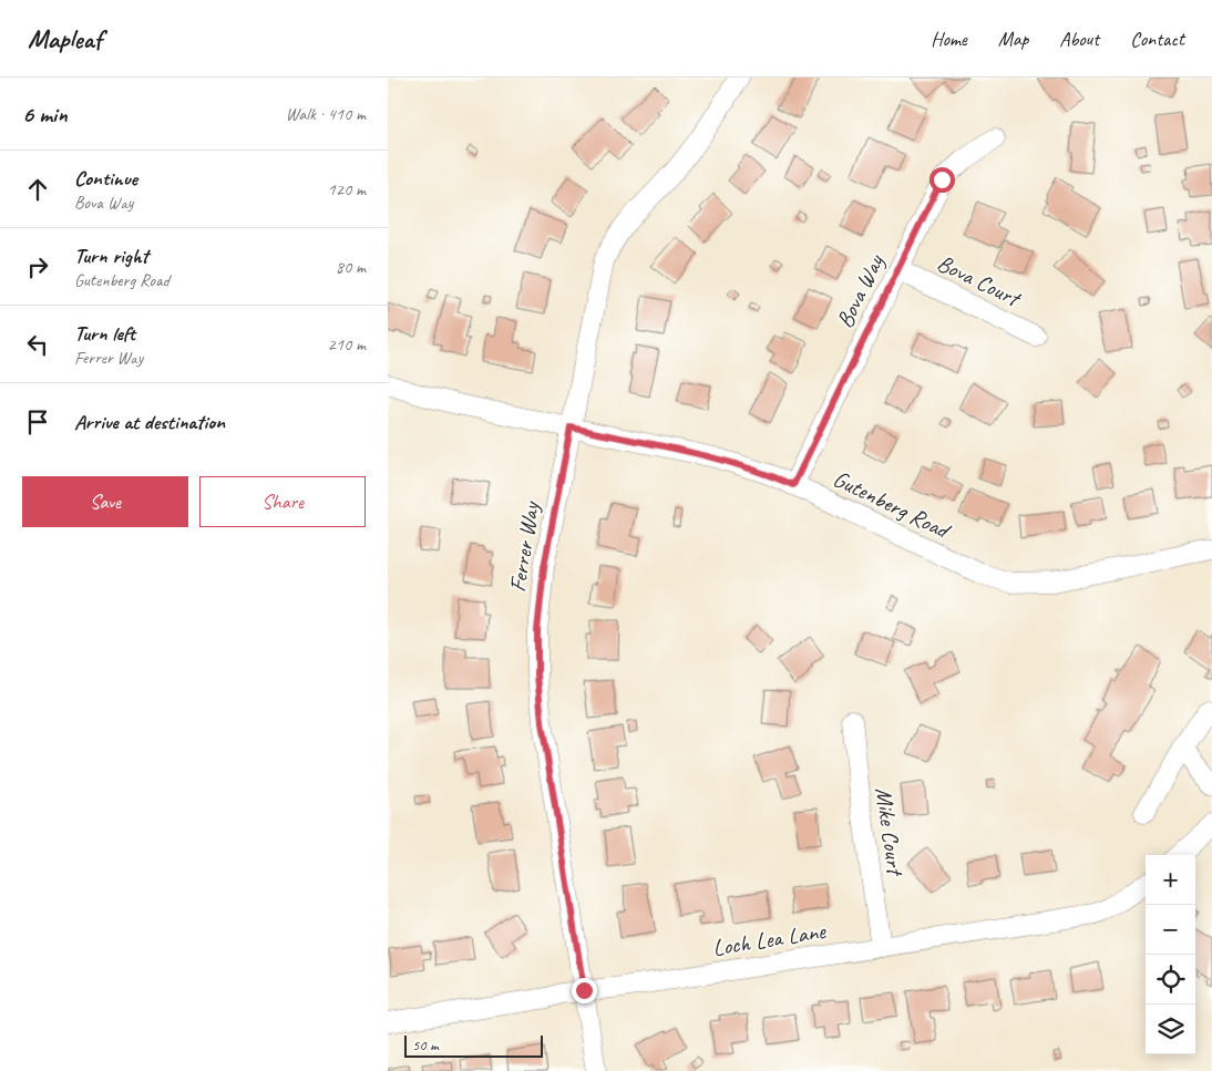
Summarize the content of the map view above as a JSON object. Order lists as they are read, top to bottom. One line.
{"streets":{"street":["Bova Court","Bova Way","Gutenberg Road","Ferrer Way","Mike Court","Loch Lea Lane"]},"crossings":[["Bova Court","Bova Way"],["Bova Way","Gutenberg Road"],["Gutenberg Road","Ferrer Way"],["Ferrer Way","Loch Lea Lane"],["Mike Court","Loch Lea Lane"]],"scale_bar":"50 m","page":{"header":"Mapleaf","nav":["Home","Map","About","Contact"],"heading":["6 min","Walk · 410 m"],"list":[["Continue","Bova Way","120 m"],["Turn right","Gutenberg Road","80 m"],["Turn left","Ferrer Way","210 m"],"Arrive at destination"],"buttons":["Save","Share"],"map_buttons":["+","−"],"scale":"50 m"}}
